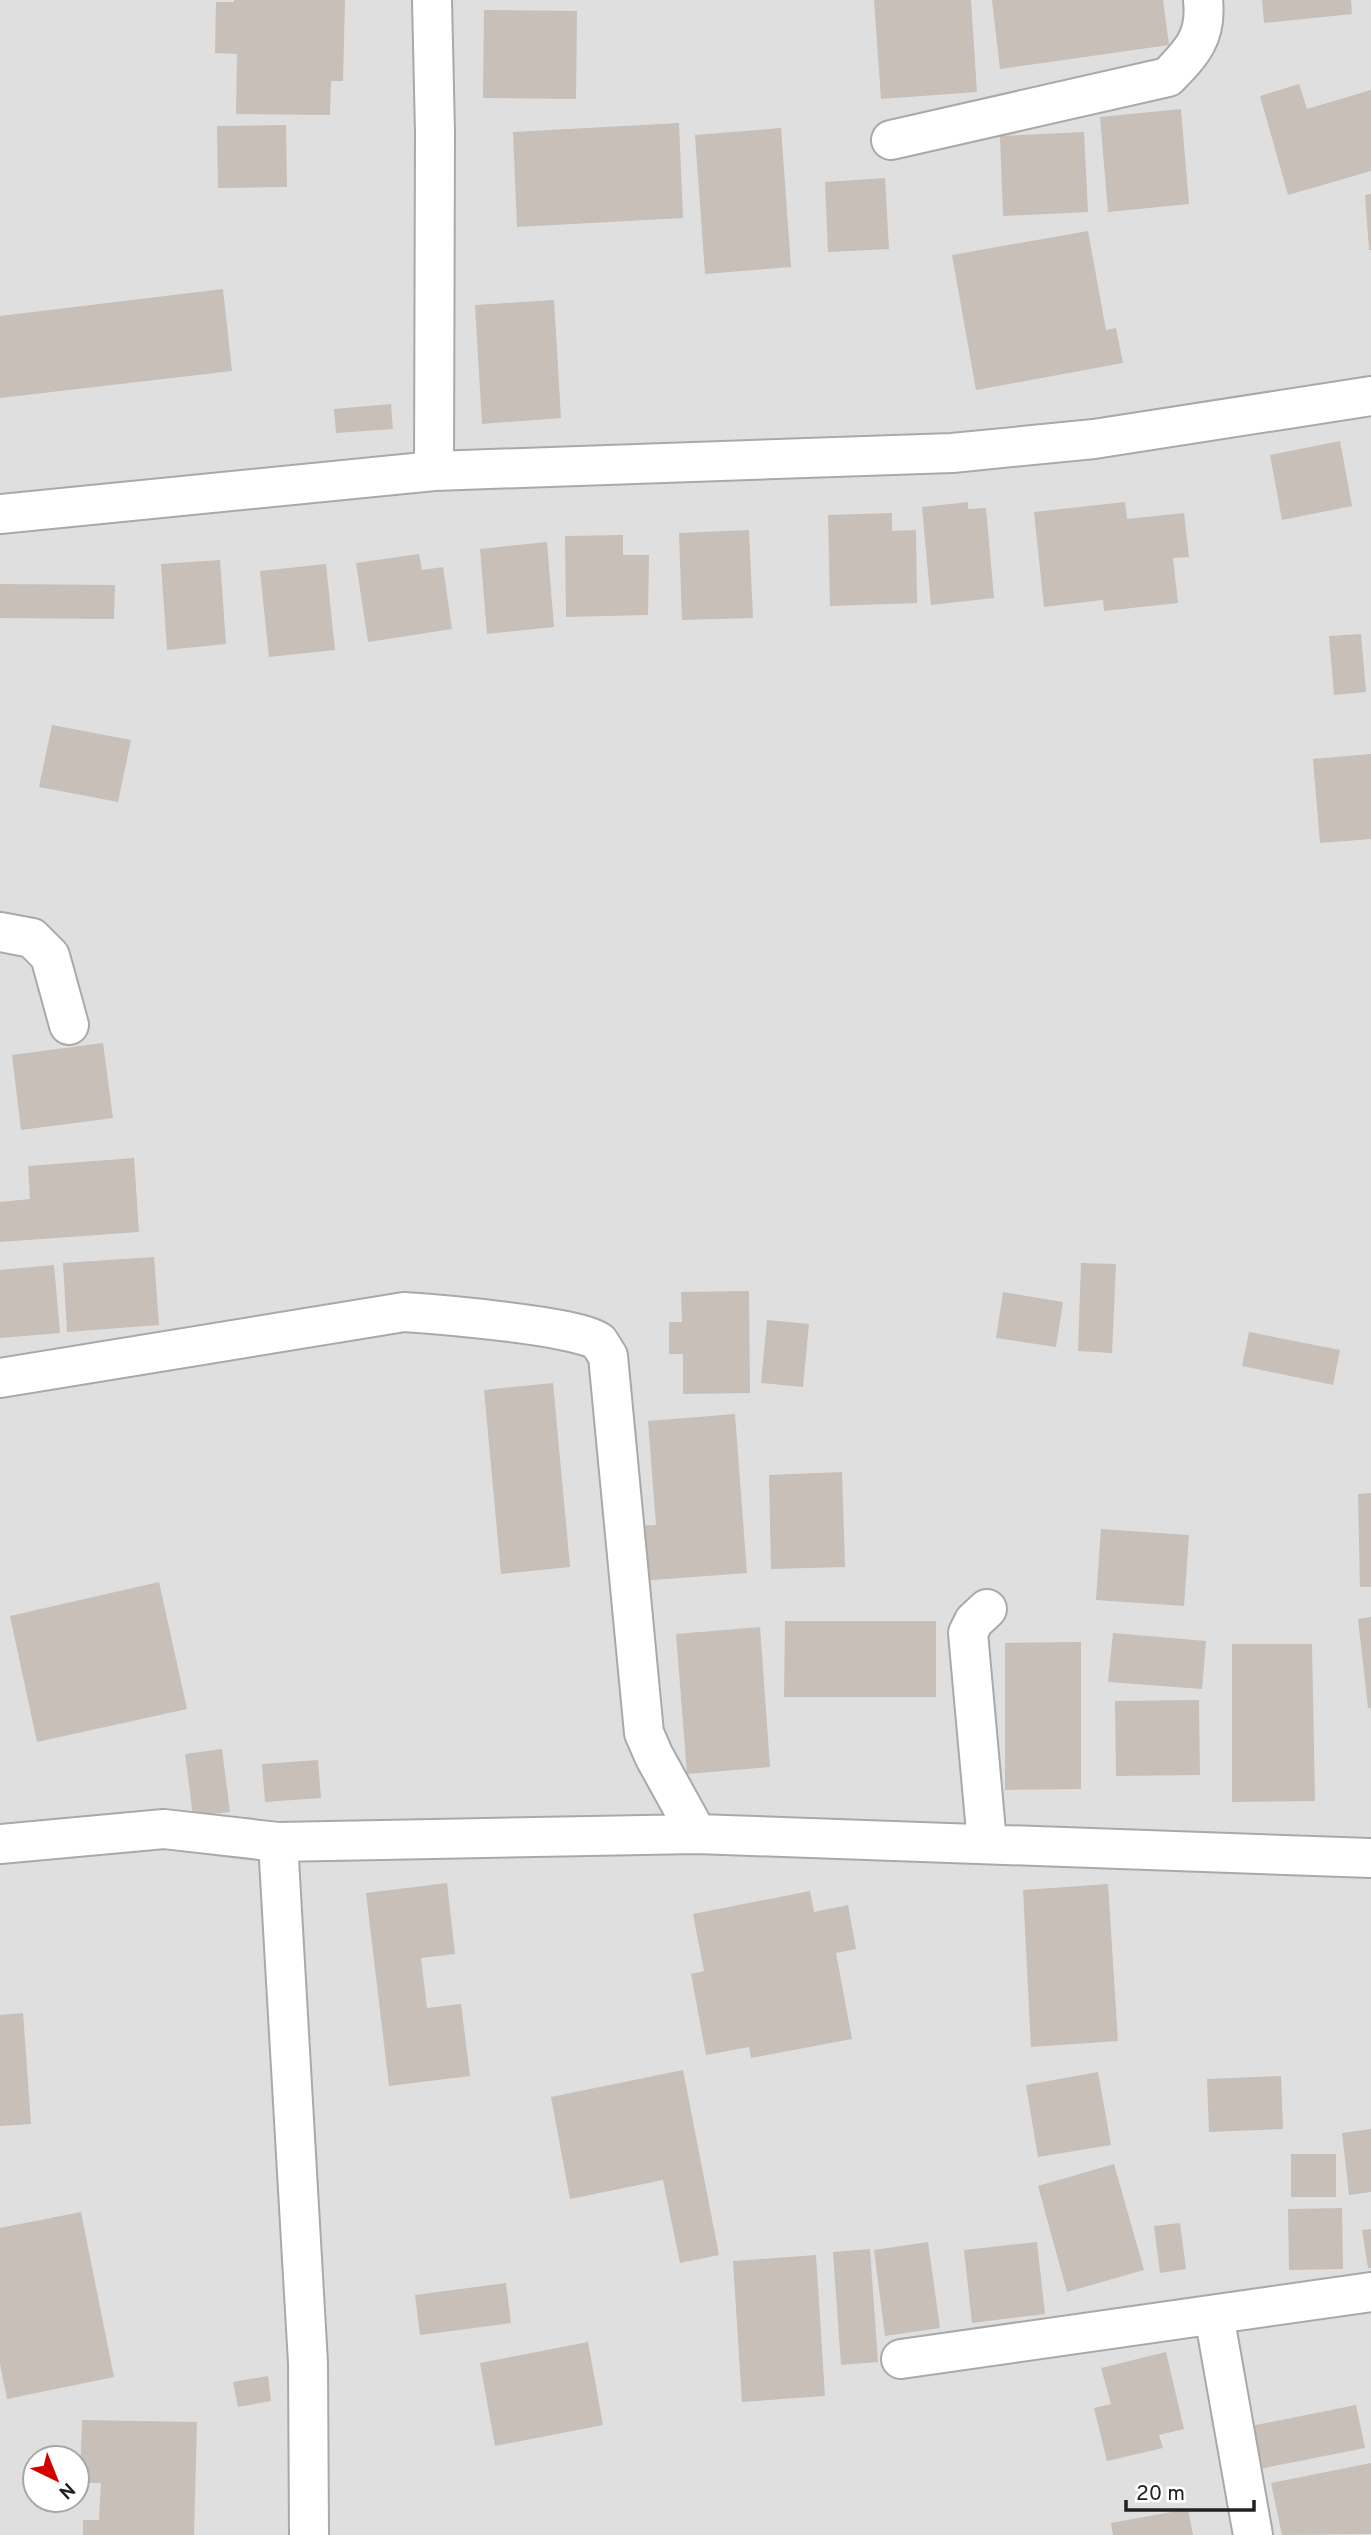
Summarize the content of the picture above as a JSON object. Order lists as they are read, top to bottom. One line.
{"scale_bar":"20 m","north":"bottom right"}
